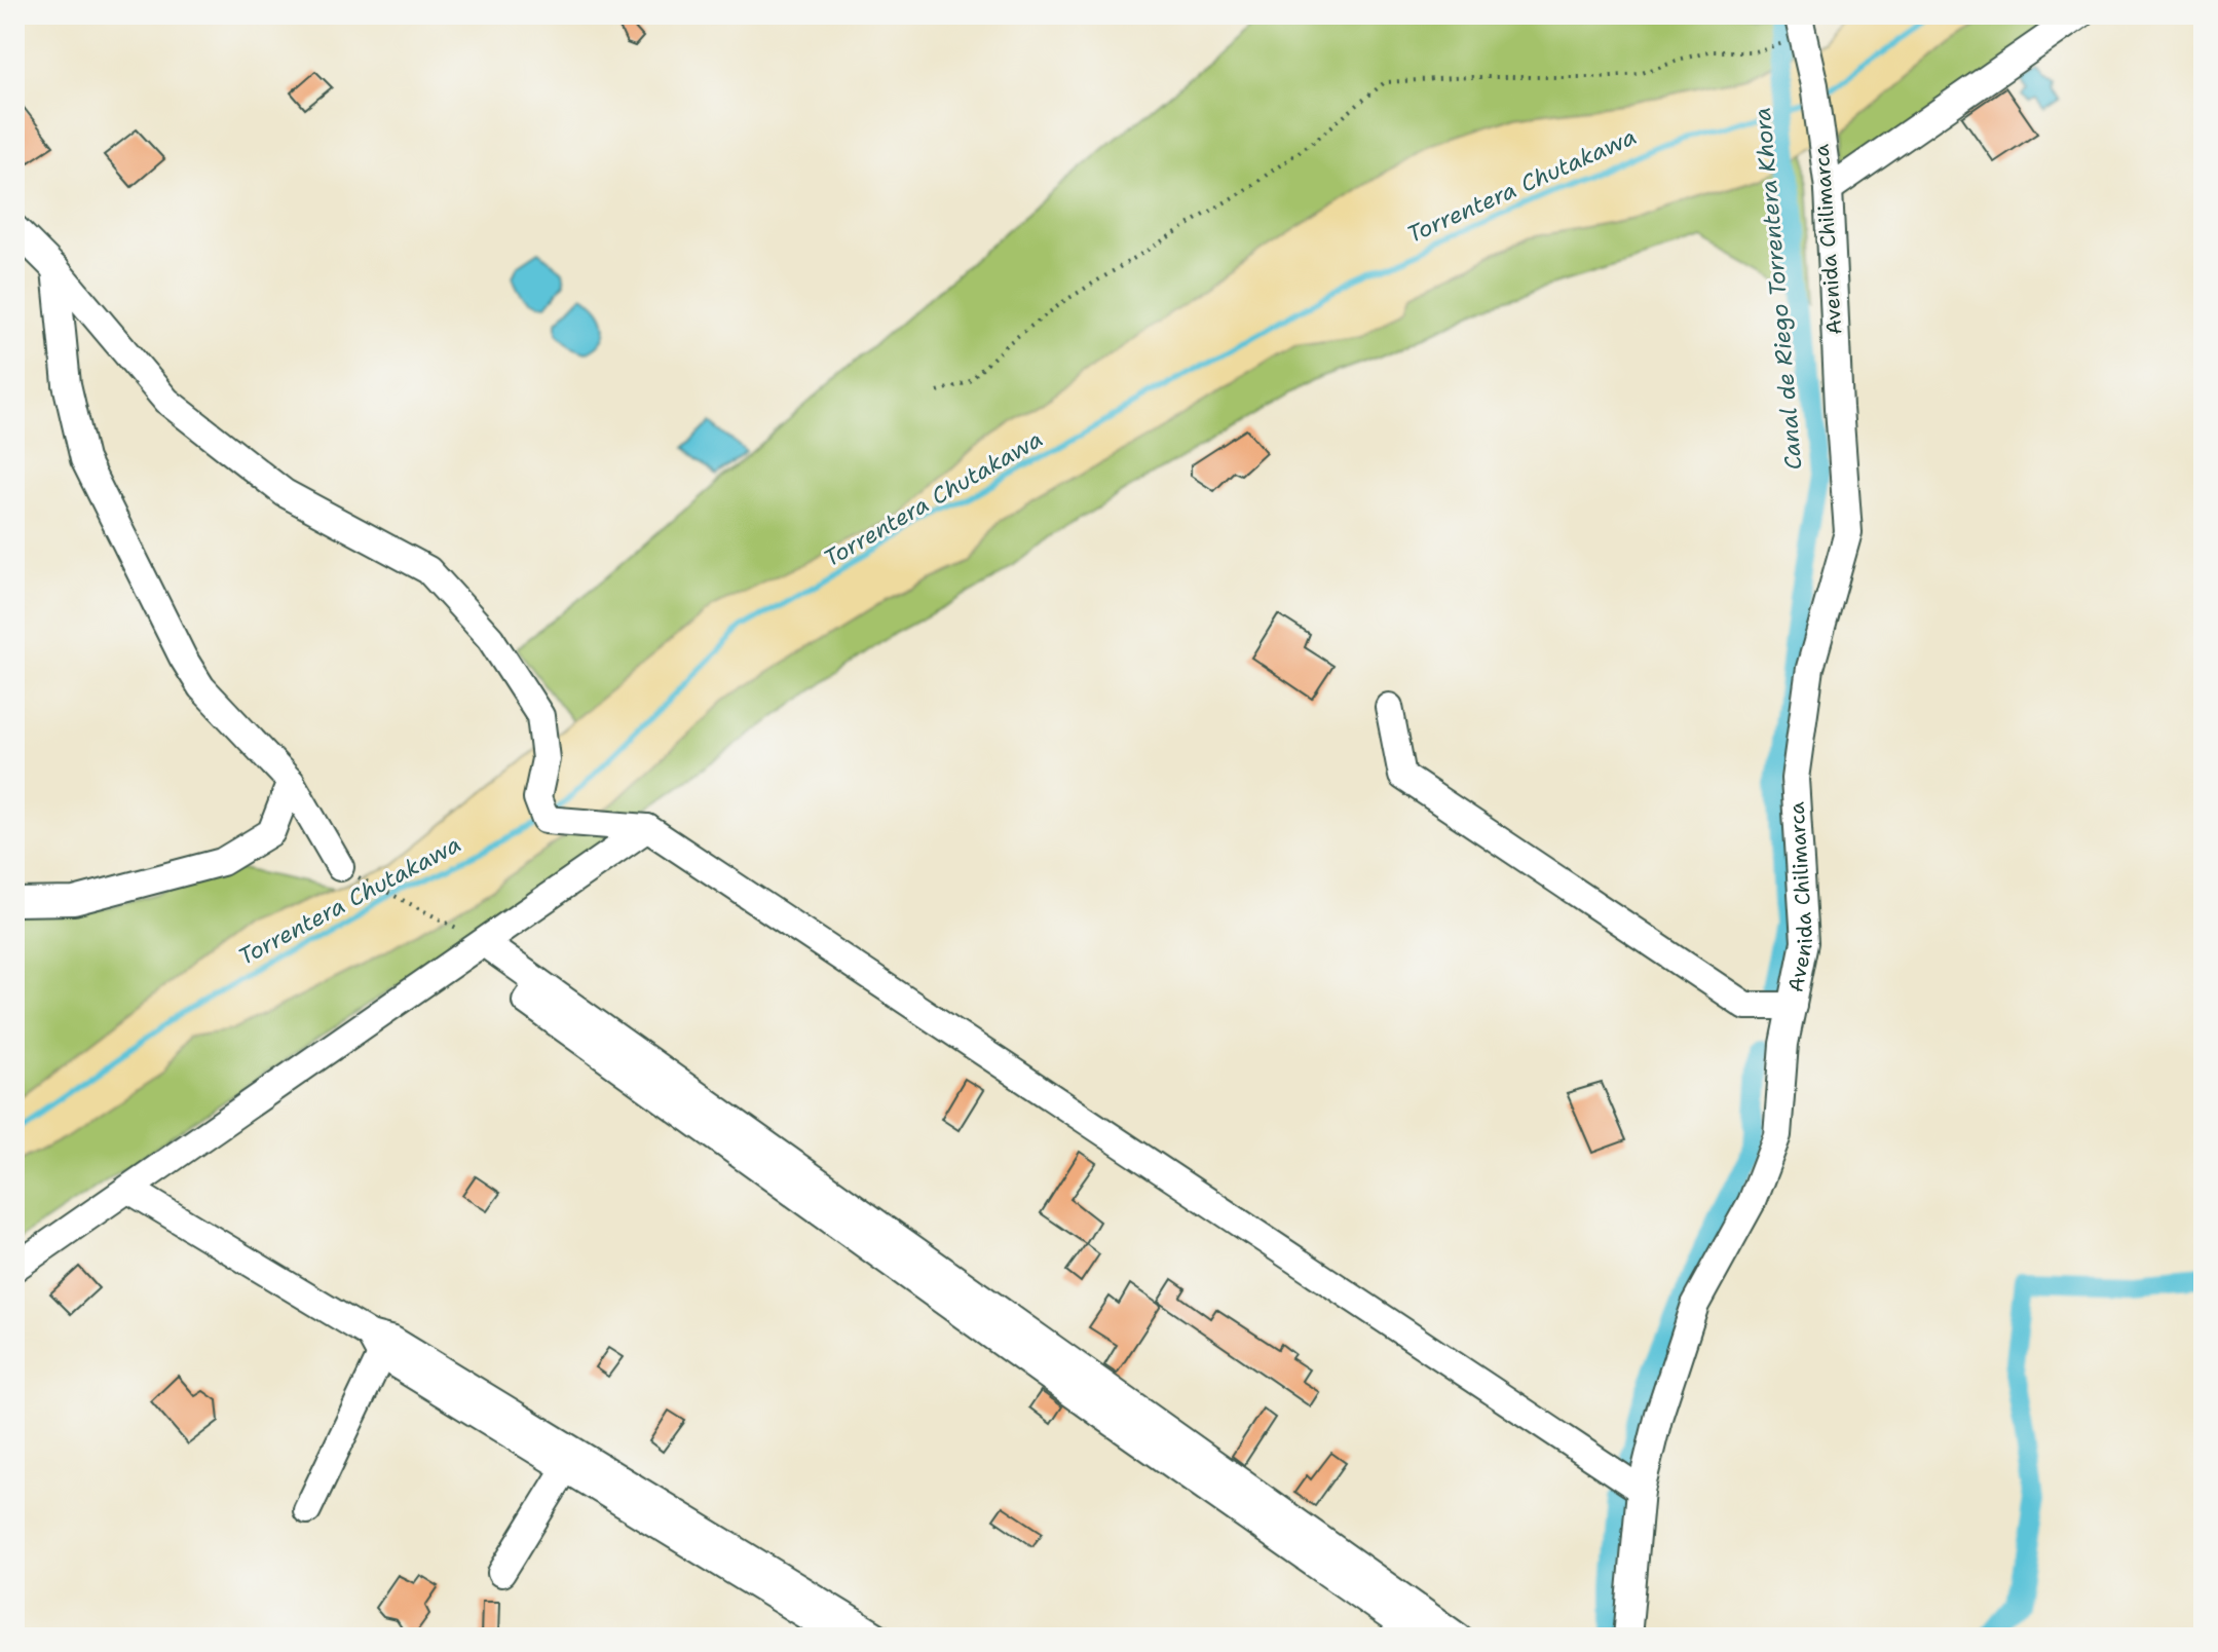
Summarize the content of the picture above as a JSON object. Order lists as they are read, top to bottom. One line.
{"streets":{"street":["Avenida Chilimarca"]},"water":["Torrentera Chutakawa","Canal de Riego Torrentera Khora"]}
